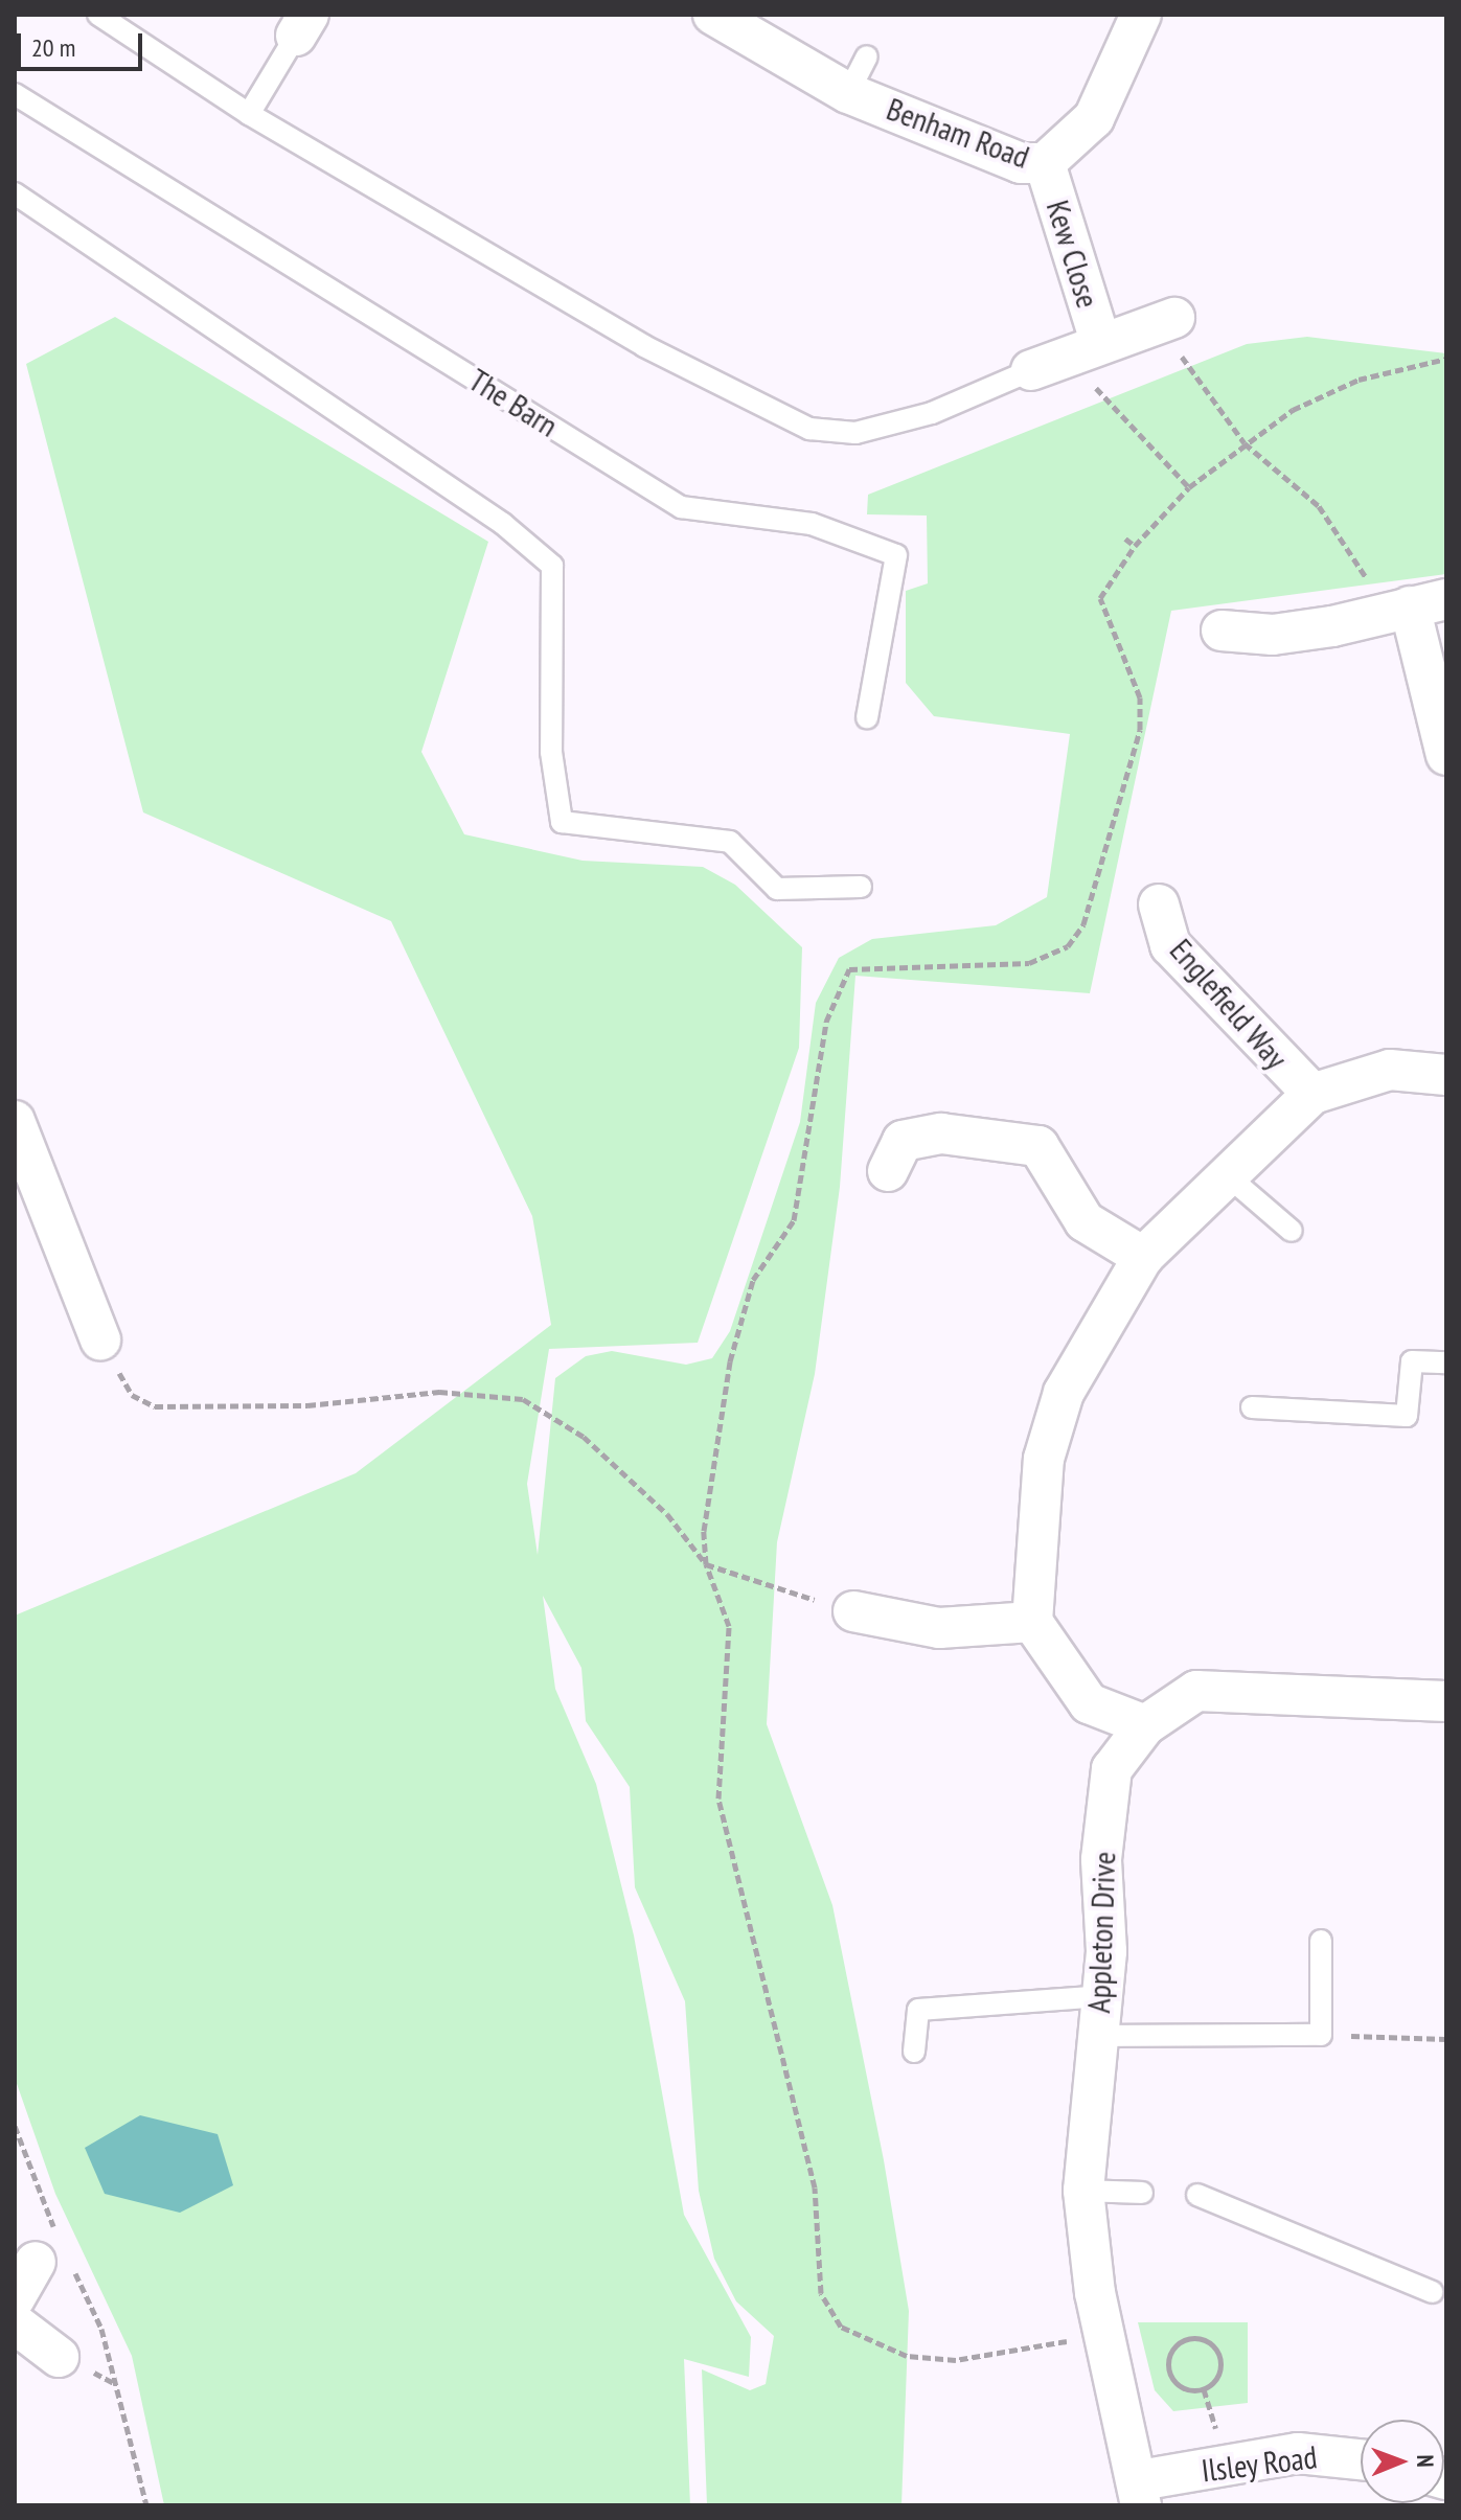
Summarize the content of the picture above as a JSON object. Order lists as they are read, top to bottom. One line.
{"streets":{"street":["Benham Road","Kew Close","Englefield Way","Appleton Drive","Ilsley Road"],"lane":["The Barn"]},"crossings":[["Benham Road","Kew Close"],["Appleton Drive","Ilsley Road"]],"scale_bar":"20 m","north":"right"}
